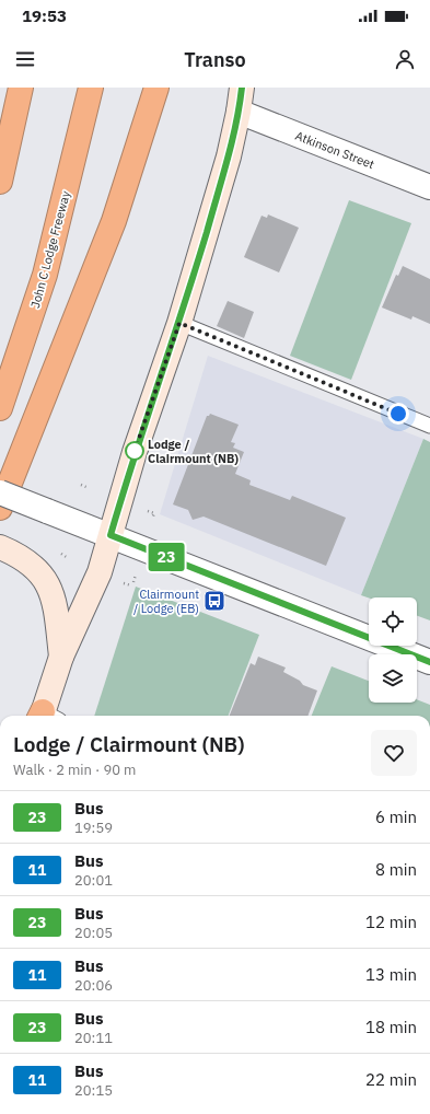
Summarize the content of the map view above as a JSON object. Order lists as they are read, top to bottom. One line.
{"streets":{"highway":["John C Lodge Freeway"],"street":["Atkinson Street"]},"places":{"other":["Lodge / Clairmount (NB)"],"bus stop":["Clairmount / Lodge (EB)"]},"lines":["bus line 23"],"page":{"status":"19:53","header":"Transo","on_map":"23","heading":["Lodge / Clairmount (NB)","Walk · 2 min · 90 m"],"list":[{"mark":"23","name":"Bus","note":"19:59","value":"6 min"},{"mark":"11","name":"Bus","note":"20:01","value":"8 min"},{"mark":"23","name":"Bus","note":"20:05","value":"12 min"},{"mark":"11","name":"Bus","note":"20:06","value":"13 min"},{"mark":"23","name":"Bus","note":"20:11","value":"18 min"},{"mark":"11","name":"Bus","note":"20:15","value":"22 min"}]}}
